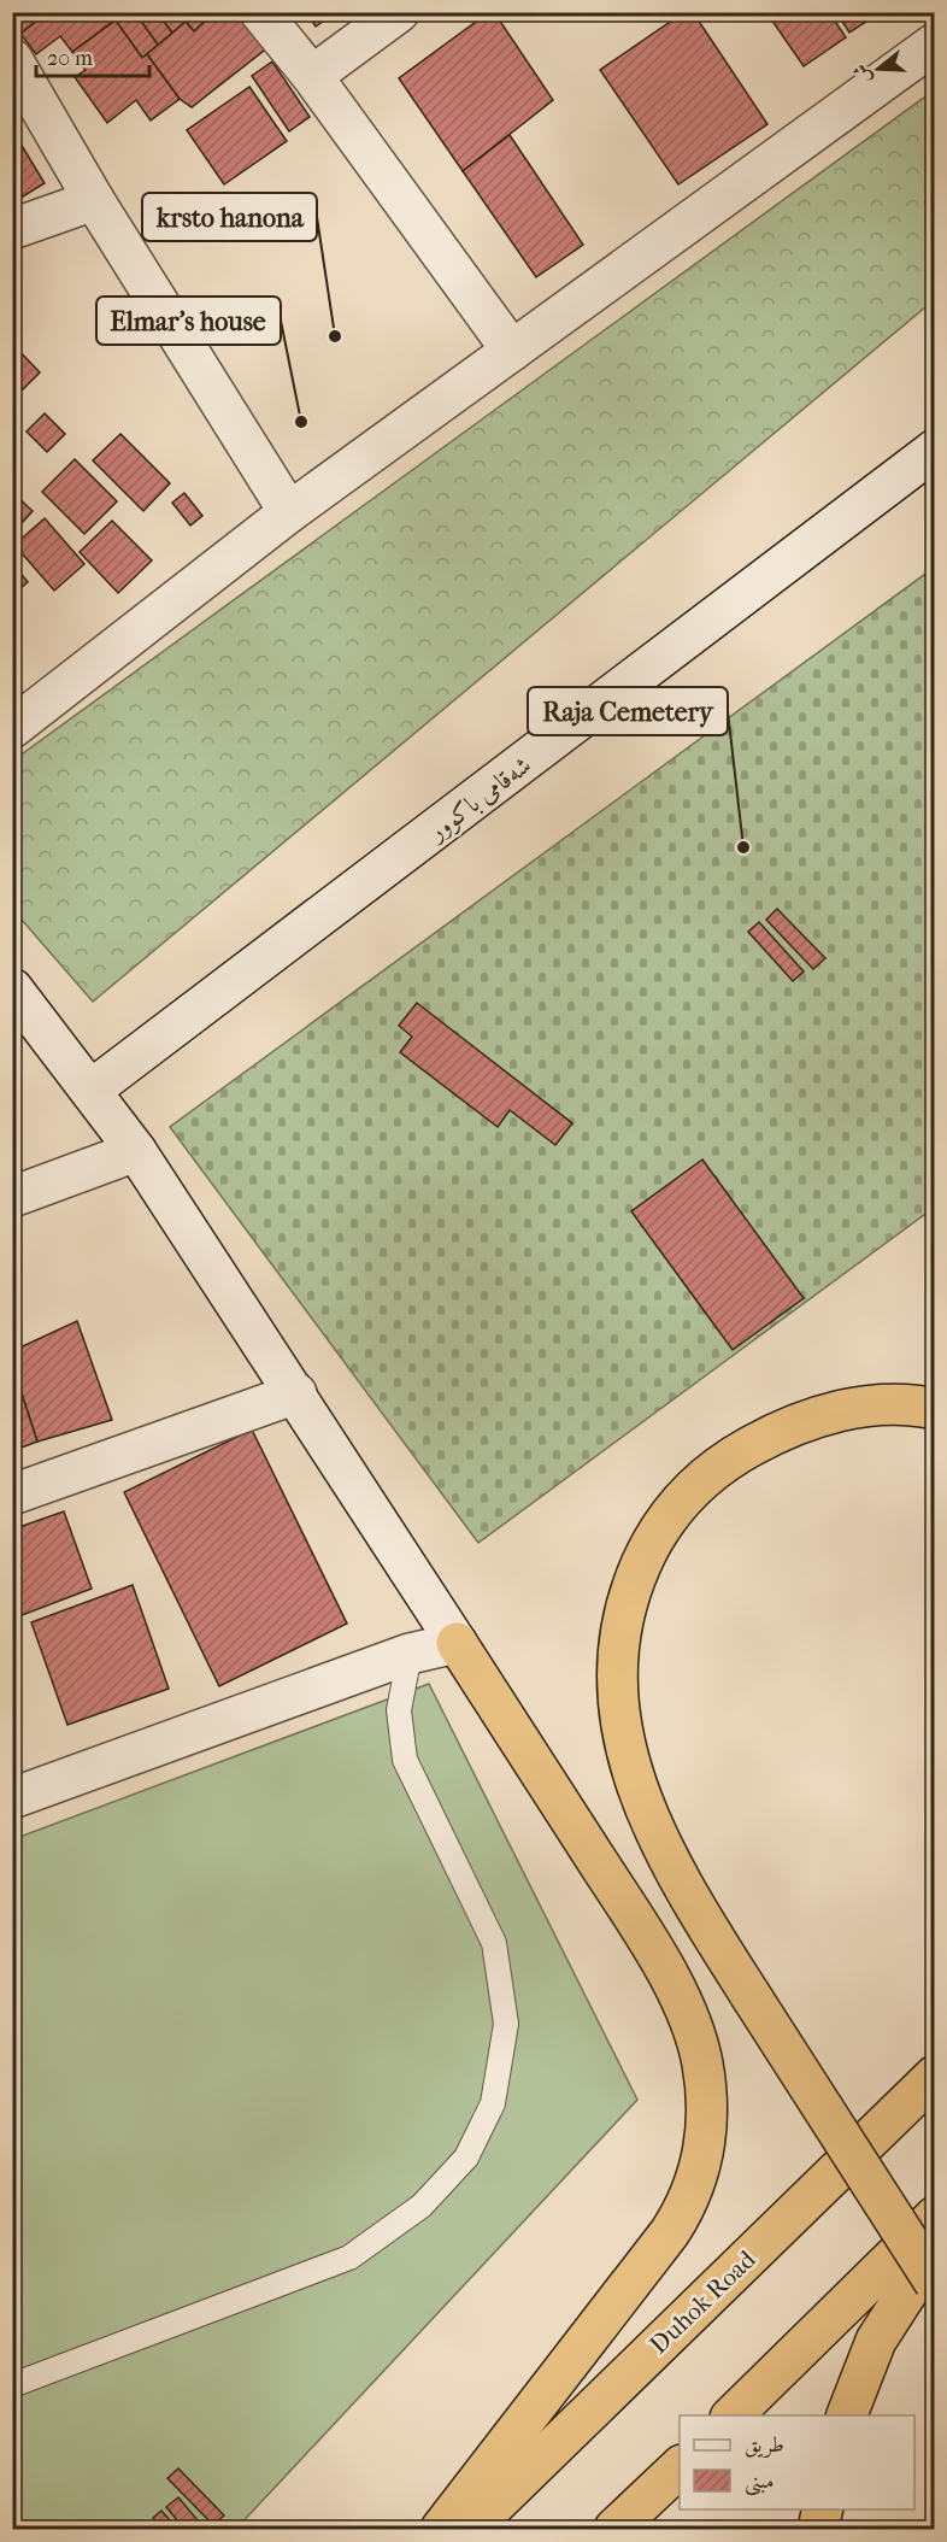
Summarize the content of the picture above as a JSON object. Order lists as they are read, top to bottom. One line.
{"streets":{"highway":["Duhok Road"],"street":["شەقامی باکوور"]},"places":["krsto hanona","Elmar's house","Raja Cemetery"],"legend":["طريق","مبنى"],"scale_bar":"20 m","north":"left"}
